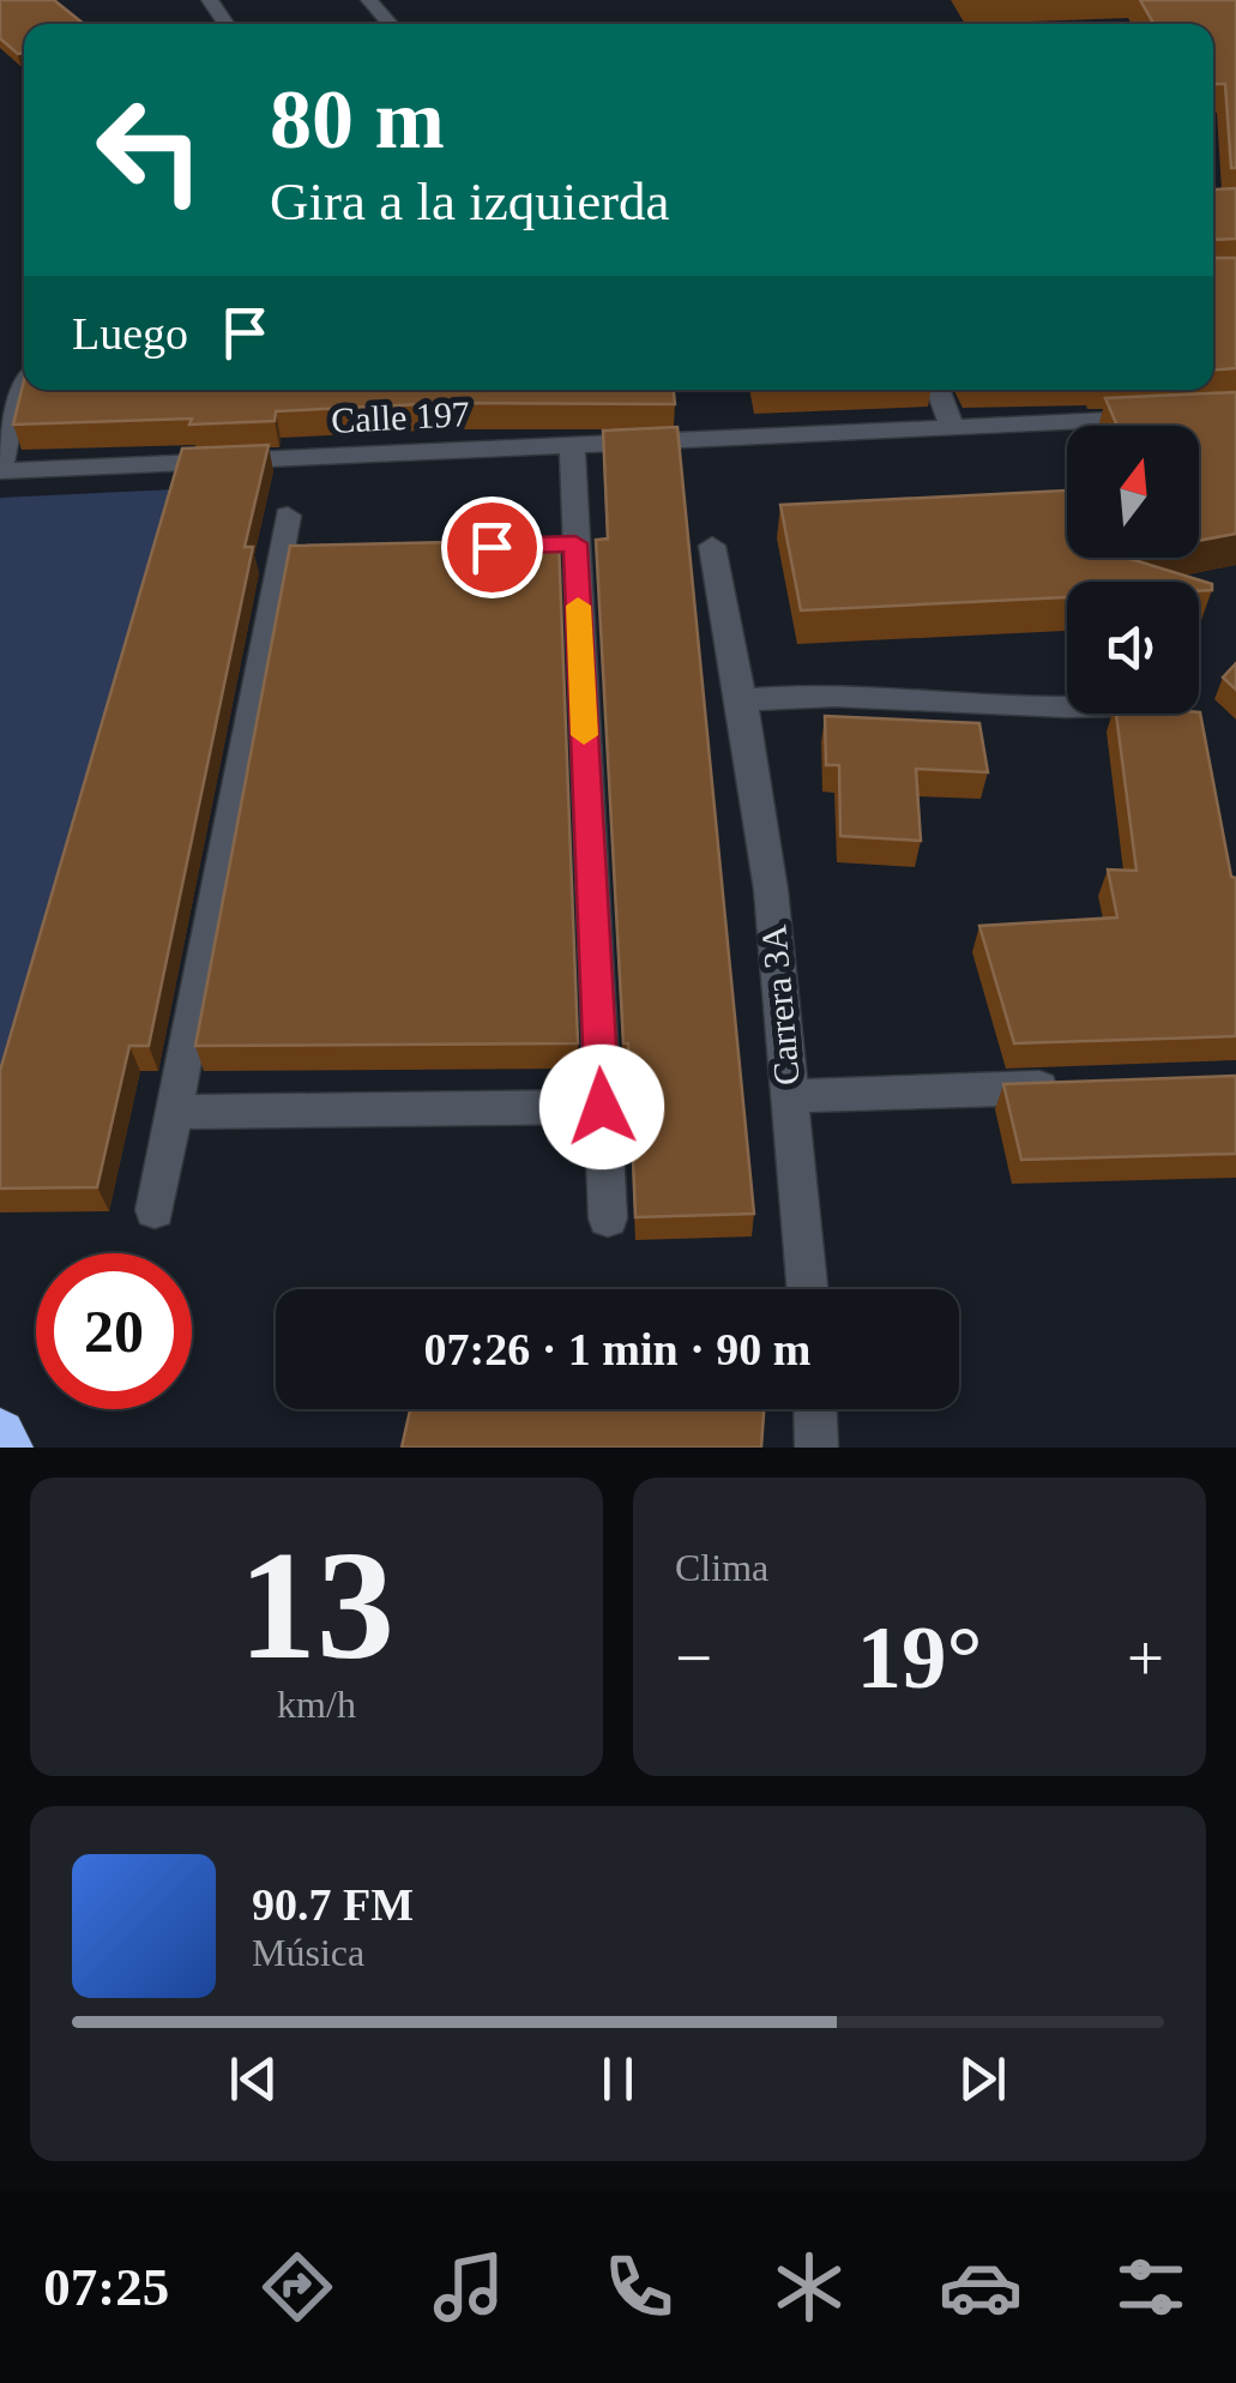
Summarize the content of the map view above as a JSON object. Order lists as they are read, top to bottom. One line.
{"streets":{"street":["Calle 197","Carrera 3A"]},"north":"top","page":{"turn":["80 m","Gira a la izquierda"],"then":"Luego","limit":"20","trip":"07:26 · 1 min · 90 m","tile":[["13","km/h"],"Clima"],"heat":["−","19°","+"],"song":["90.7 FM","Música"],"tabs":"07:25"}}
